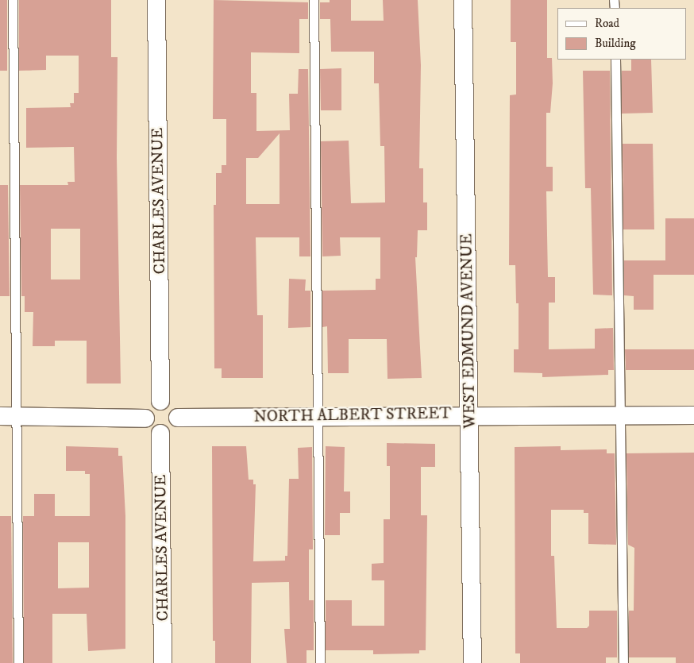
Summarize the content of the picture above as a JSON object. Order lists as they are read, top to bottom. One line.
{"streets":{"street":["CHARLES AVENUE","WEST EDMUND AVENUE","NORTH ALBERT STREET"]},"crossings":[["CHARLES AVENUE","NORTH ALBERT STREET"],["WEST EDMUND AVENUE","NORTH ALBERT STREET"]],"legend":["Road","Building"]}
